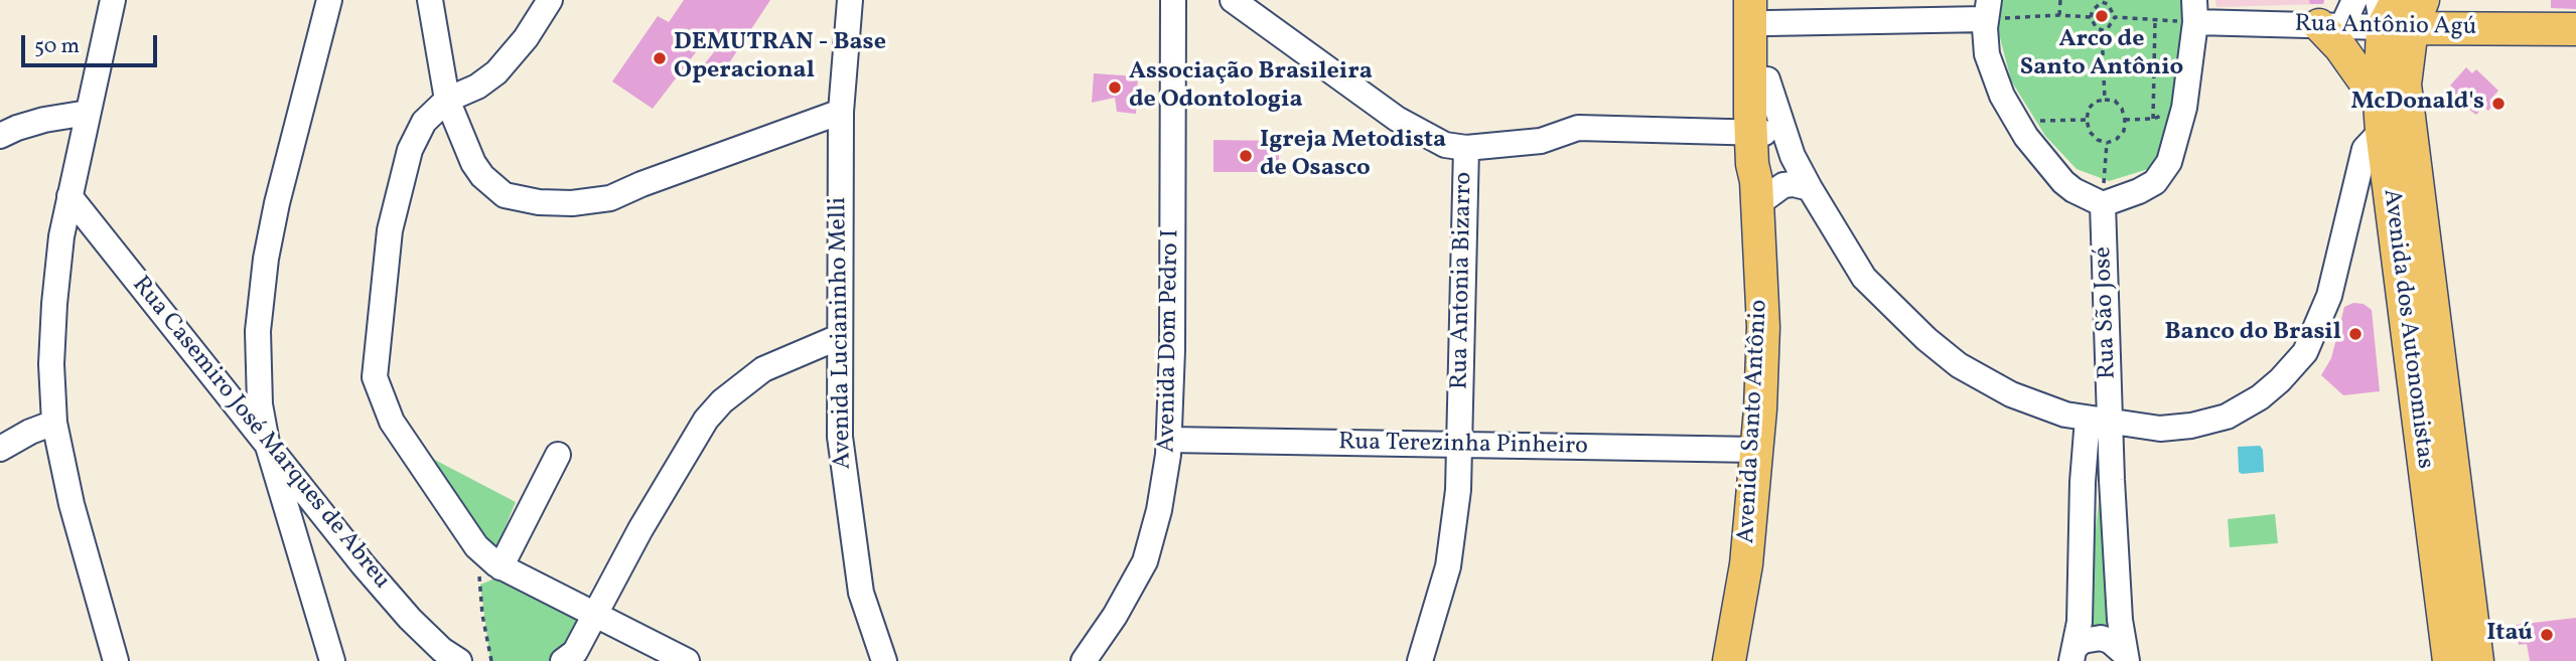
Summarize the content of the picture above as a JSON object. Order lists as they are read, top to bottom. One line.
{"streets":{"main road":["Rua Antônio Agú","Avenida dos Autonomistas","Avenida Santo Antônio"],"street":["Rua Antonia Bizarro","Rua São José","Avenida Lucianinho Melli","Avenida Dom Pedro I","Rua Casemiro José Marques de Abreu","Rua Terezinha Pinheiro"]},"crossings":[["Rua Antônio Agú","Avenida dos Autonomistas"],["Rua Antonia Bizarro","Rua Terezinha Pinheiro"],["Avenida Dom Pedro I","Rua Terezinha Pinheiro"],["Avenida Santo Antônio","Rua Terezinha Pinheiro"]],"places":["Arco de Santo Antônio","DEMUTRAN - Base Operacional","Associação Brasileira de Odontologia","McDonald's","Igreja Metodista de Osasco","Banco do Brasil","Itaú"],"scale_bar":"50 m"}
